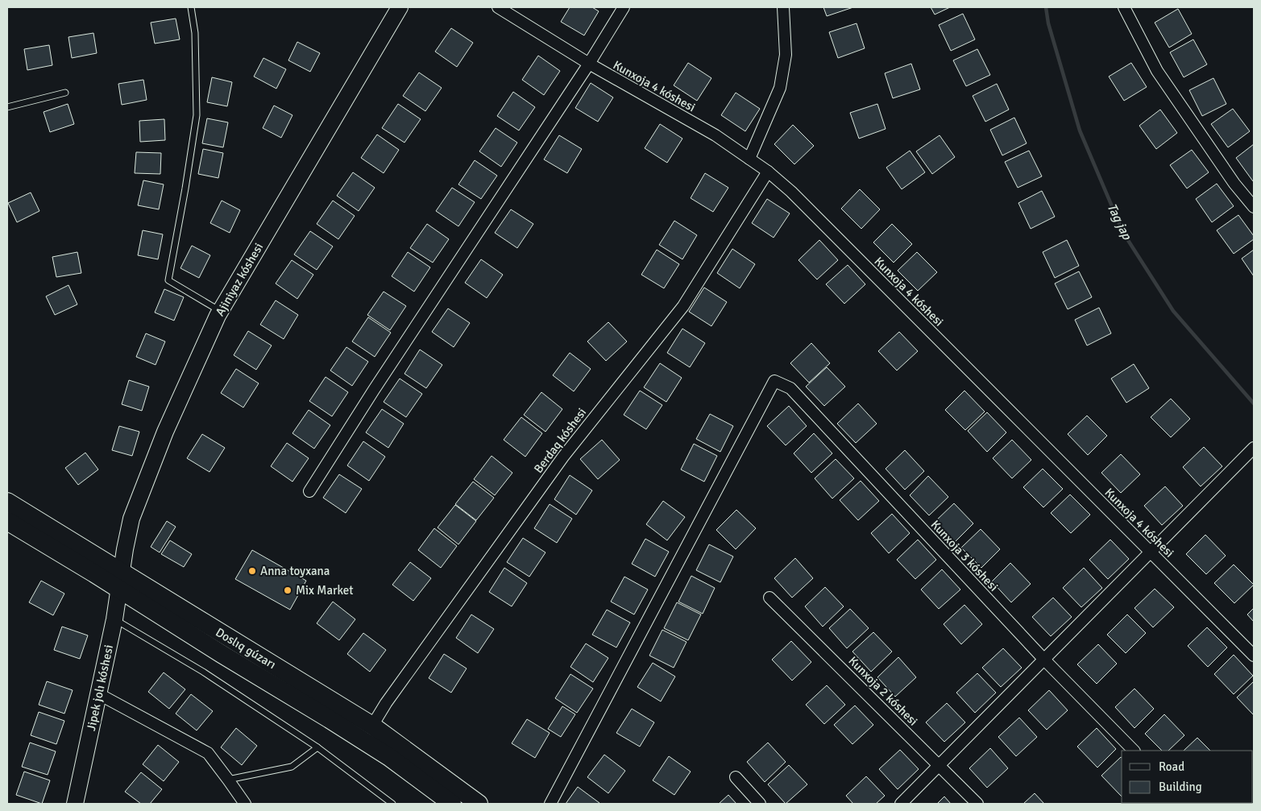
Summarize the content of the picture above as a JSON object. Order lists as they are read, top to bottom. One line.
{"streets":{"main road":["Doslıq gúzarı"],"street":["Kunxoja 4 kóshesi","Ajiniyaz kóshesi","Berdaq kóshesi","Kunxoja 3 kóshesi","Jipek jolı kóshesi","Kunxoja 2 kóshesi"]},"crossings":[["Kunxoja 4 kóshesi","Berdaq kóshesi"],["Ajiniyaz kóshesi","Doslıq gúzarı"],["Ajiniyaz kóshesi","Jipek jolı kóshesi"],["Berdaq kóshesi","Doslıq gúzarı"],["Doslıq gúzarı","Jipek jolı kóshesi"]],"water":["Tag jap"],"places":["Anna toyxana","Mix Market"],"legend":["Road","Building"]}
